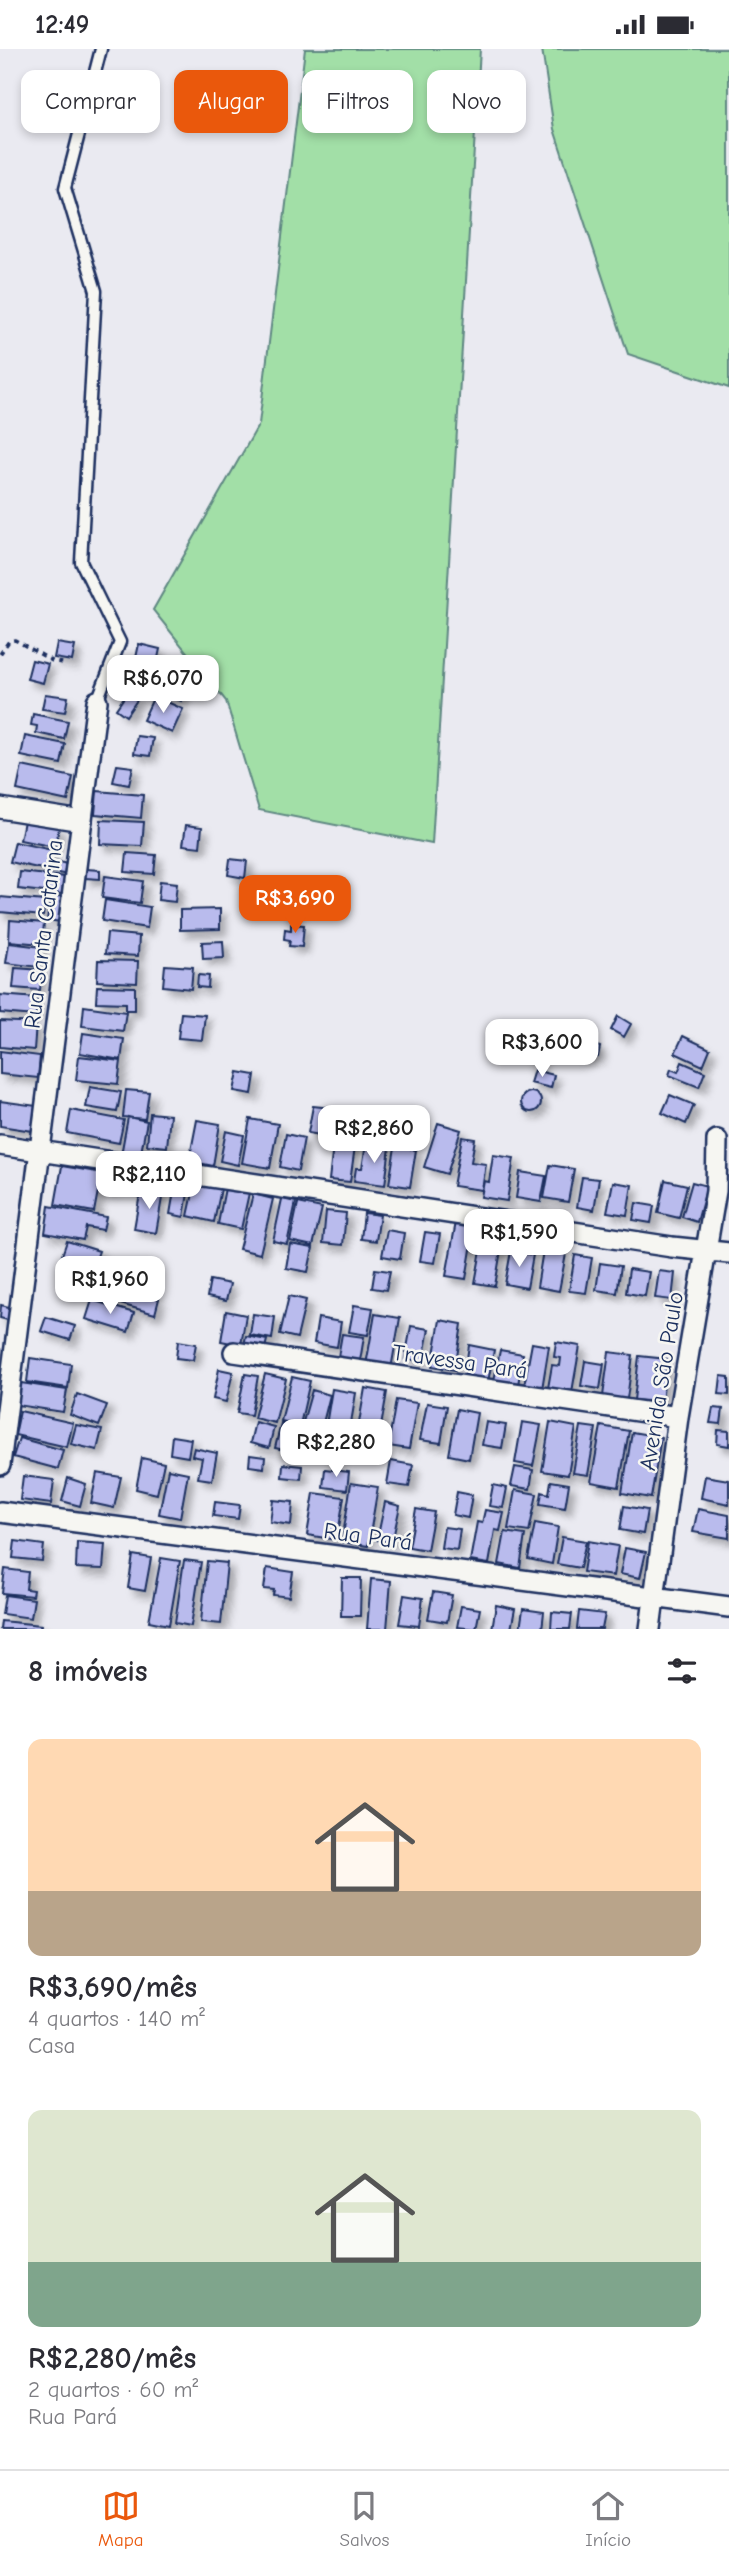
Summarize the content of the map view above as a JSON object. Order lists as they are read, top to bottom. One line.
{"streets":{"street":["Rua Santa Catarina","Travessa Pará","Avenida São Paulo","Rua Pará"]},"crossings":[["Travessa Pará","Avenida São Paulo"],["Avenida São Paulo","Rua Pará"]],"page":{"status":"12:49","chip":["Comprar","Alugar","Filtros","Novo"],"price":["R$6,070","R$3,690","R$3,600","R$2,860","R$2,110","R$1,590","R$1,960","R$2,280"],"heading":"8 imóveis","list":[{"name":"R$3,690/mês","note":"4 quartos · 140 m² · Casa"},{"name":"R$2,280/mês","note":"2 quartos · 60 m² · Rua Pará"}],"tabs":["Mapa","Salvos","Início"]}}
